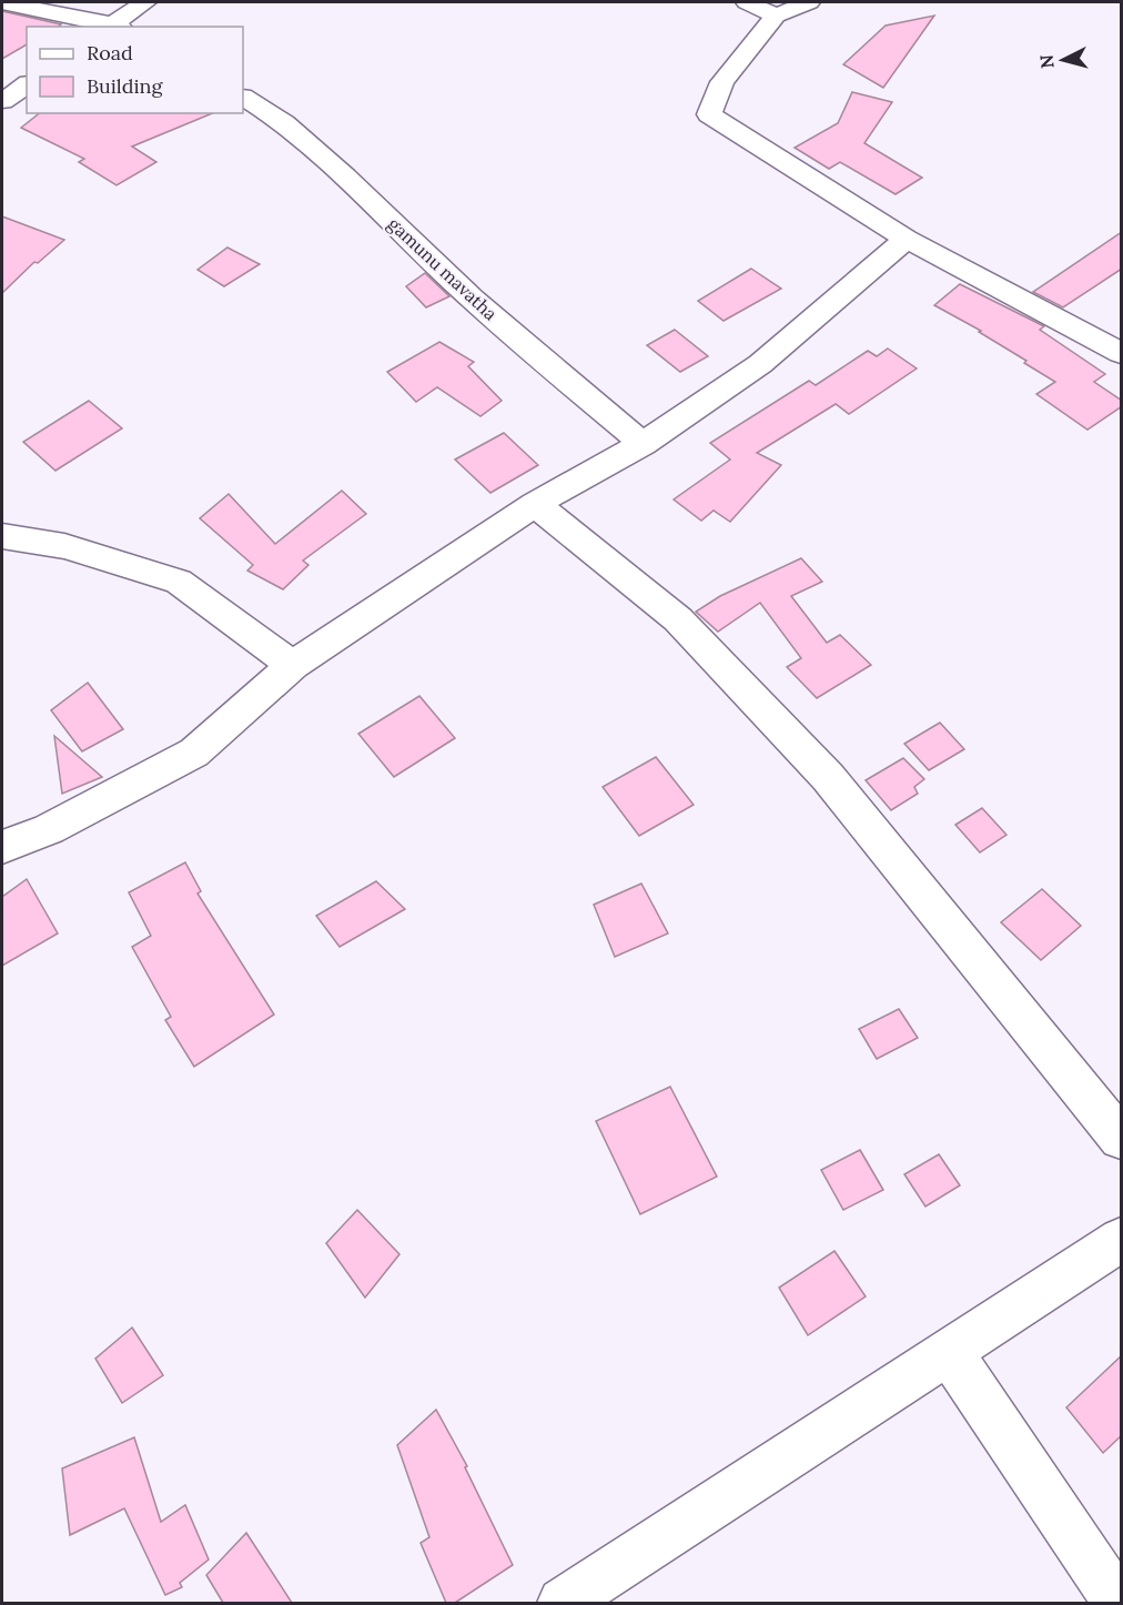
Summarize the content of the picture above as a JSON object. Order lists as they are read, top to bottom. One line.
{"streets":{"street":["gamunu mavatha"]},"legend":["Road","Building"],"north":"left"}
